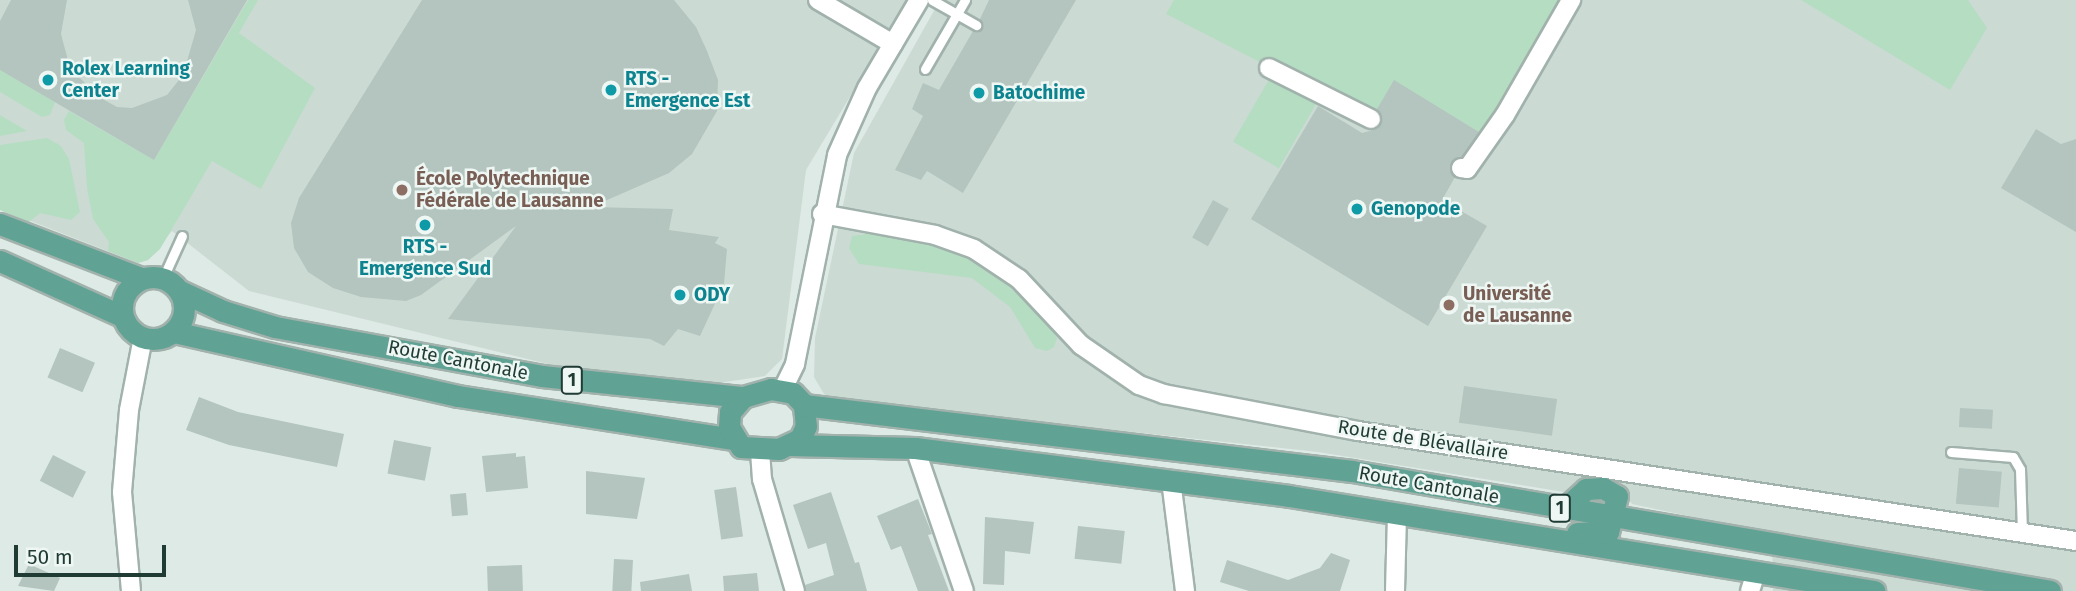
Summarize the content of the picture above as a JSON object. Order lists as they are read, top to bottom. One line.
{"streets":{"main road":["Route Cantonale","1"],"street":["Route de Blévallaire"]},"places":["Rolex Learning Center","RTS - Emergence Est","Batochime","École Polytechnique Fédérale de Lausanne","Genopode","RTS - Emergence Sud","ODY","Université de Lausanne"],"scale_bar":"50 m"}
